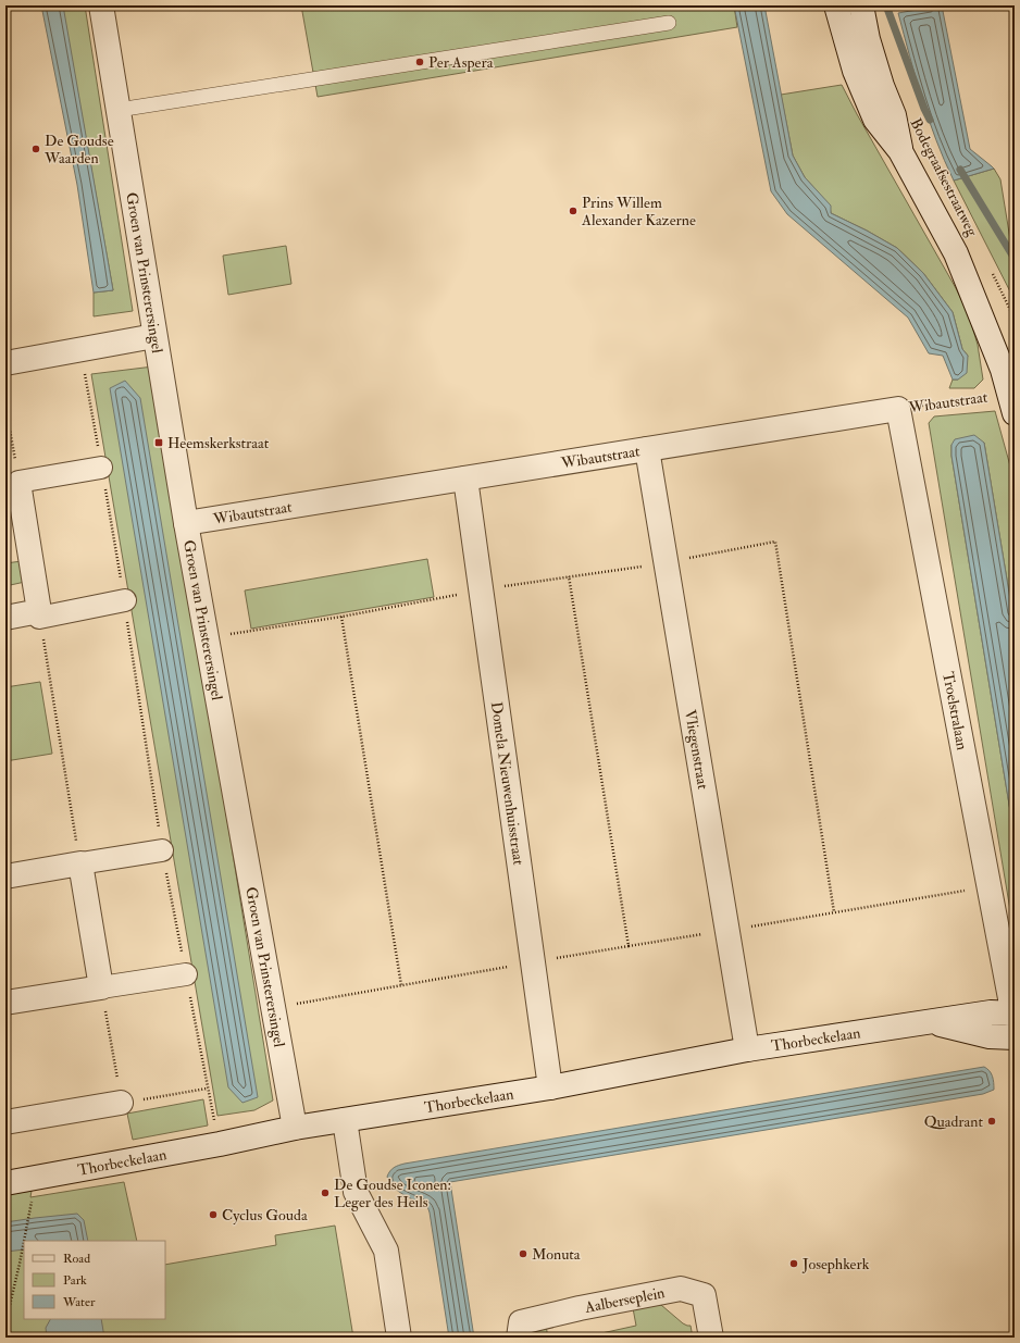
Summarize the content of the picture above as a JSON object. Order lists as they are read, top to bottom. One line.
{"streets":{"street":["Bodegraafsestraatweg","Groen van Prinsterersingel","Wibautstraat","Troelstralaan","Vliegenstraat","Domela Nieuwenhuisstraat","Thorbeckelaan","Aalberseplein"]},"crossings":[["Bodegraafsestraatweg","Wibautstraat"],["Groen van Prinsterersingel","Wibautstraat"],["Groen van Prinsterersingel","Thorbeckelaan"],["Wibautstraat","Troelstralaan"],["Wibautstraat","Vliegenstraat"],["Wibautstraat","Domela Nieuwenhuisstraat"],["Troelstralaan","Thorbeckelaan"],["Vliegenstraat","Thorbeckelaan"],["Domela Nieuwenhuisstraat","Thorbeckelaan"]],"places":{"other":["Per Aspera","De Goudse Waarden","Prins Willem Alexander Kazerne","Quadrant","De Goudse Iconen: Leger des Heils","Cyclus Gouda","Monuta","Josephkerk"],"transit":["Heemskerkstraat"]},"legend":["Road","Park","Water"]}
